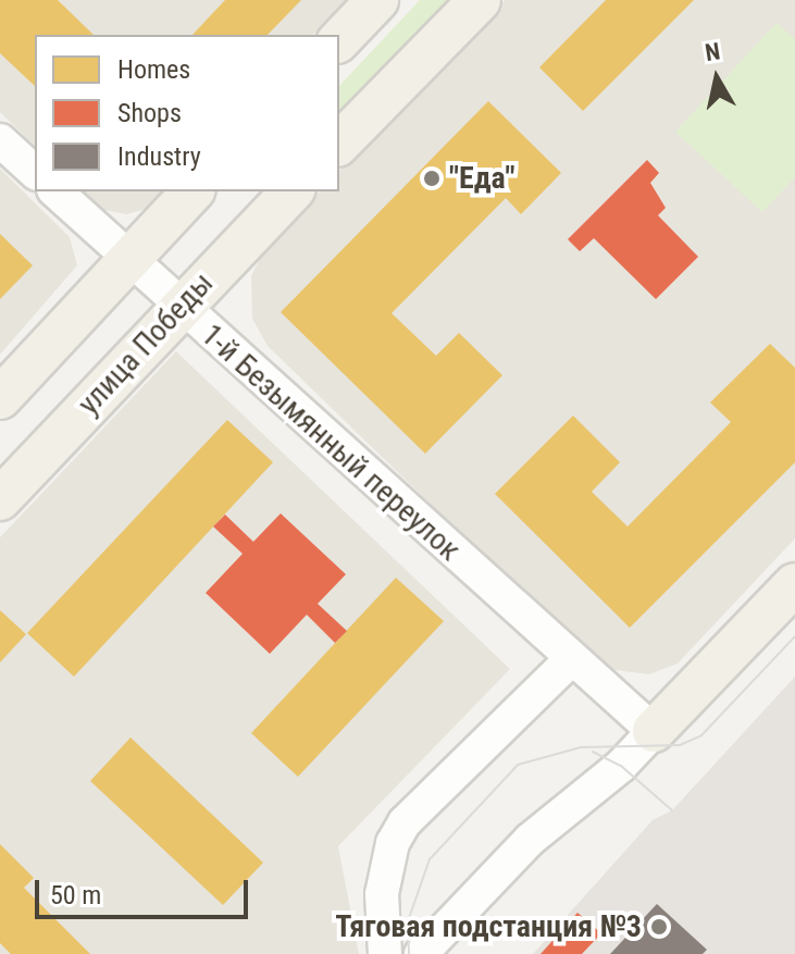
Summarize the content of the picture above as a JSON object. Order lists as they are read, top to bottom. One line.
{"streets":{"main road":["улица Победы"],"street":["1-й Безымянный переулок"]},"crossings":[["улица Победы","1-й Безымянный переулок"]],"places":["\"Еда\"","Тяговая подстанция №3"],"legend":["Homes","Shops","Industry"],"scale_bar":"50 m","north":"top"}
